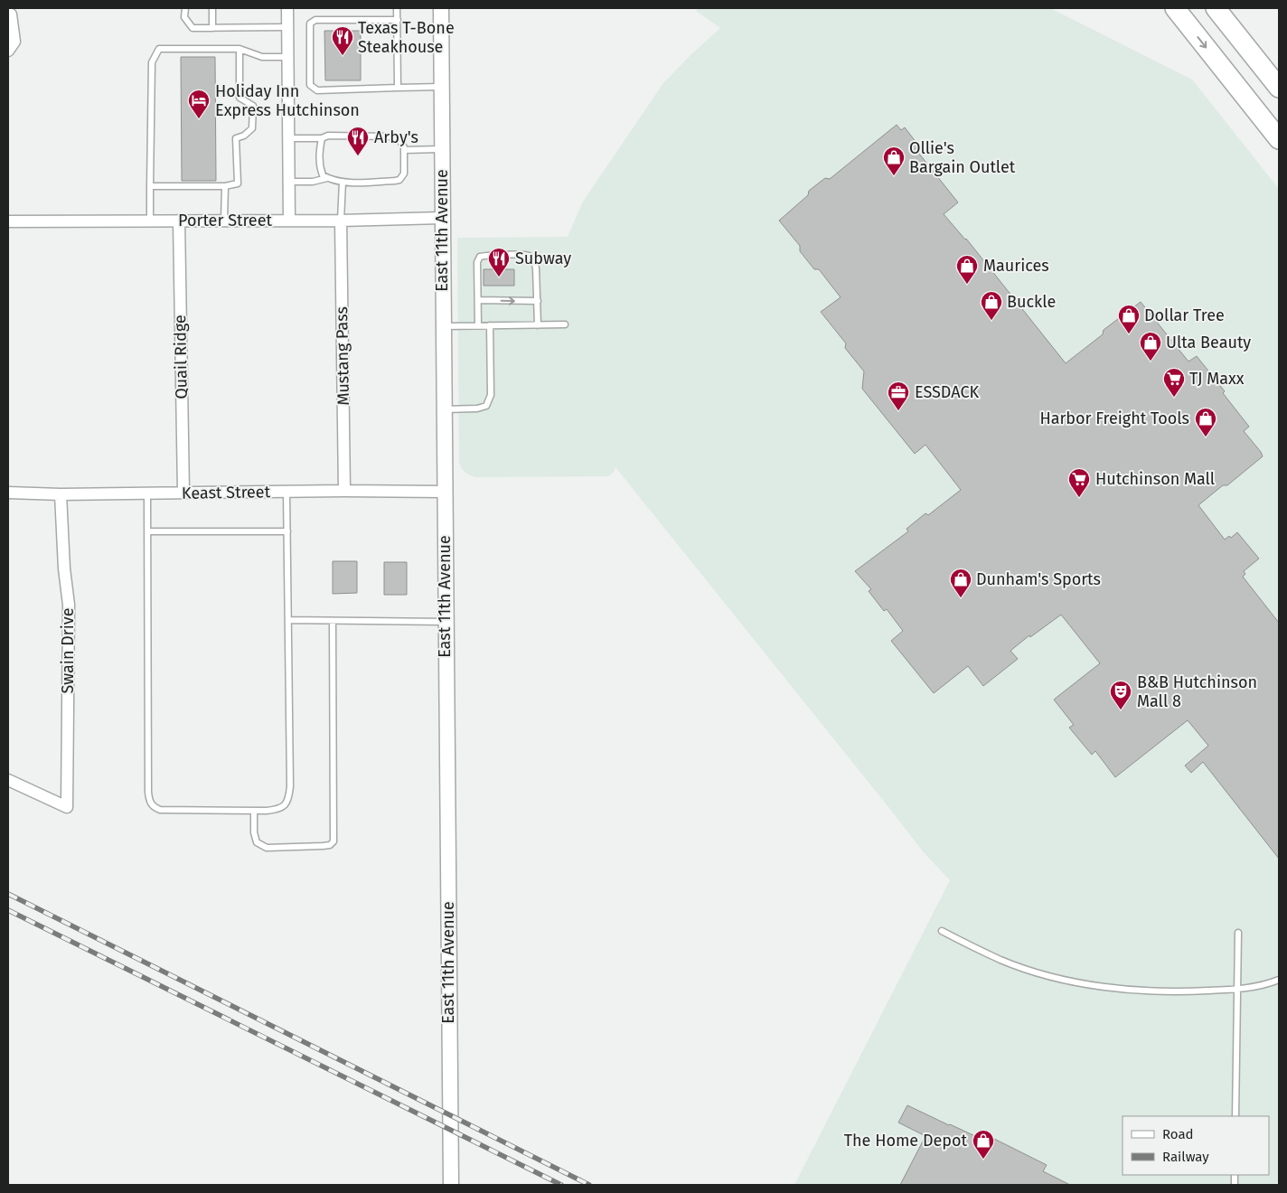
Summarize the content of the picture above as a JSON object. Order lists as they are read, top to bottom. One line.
{"streets":{"street":["Porter Street","East 11th Avenue","Mustang Pass","Quail Ridge","Keast Street","Swain Drive"]},"crossings":[["Porter Street","East 11th Avenue"],["Porter Street","Mustang Pass"],["Porter Street","Quail Ridge"],["East 11th Avenue","Keast Street"],["Mustang Pass","Keast Street"],["Quail Ridge","Keast Street"],["Keast Street","Swain Drive"]],"places":{"restaurant":["Texas T-Bone Steakhouse","Arby's","Subway"],"hotel":["Holiday Inn Express Hutchinson"],"shop":["Ollie's Bargain Outlet","Maurices","Buckle","Dollar Tree","Ulta Beauty","Harbor Freight Tools","Dunham's Sports","The Home Depot"],"supermarket":["TJ Maxx","Hutchinson Mall"],"office":["ESSDACK"],"theatre":["B&B Hutchinson Mall 8"]},"legend":["Road","Railway"]}
